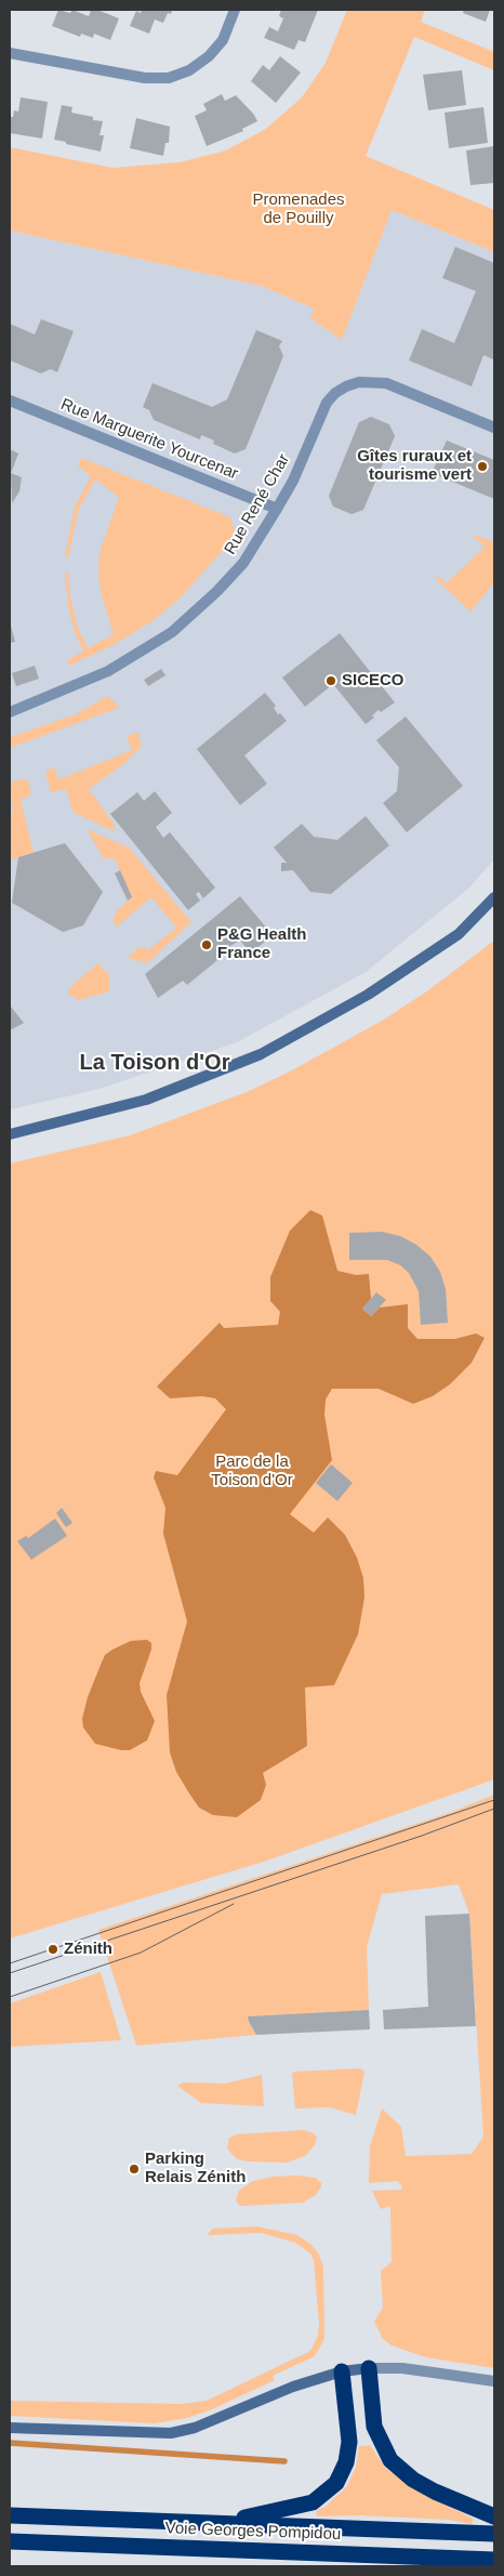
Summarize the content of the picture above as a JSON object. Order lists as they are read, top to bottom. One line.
{"streets":{"highway":["Voie Georges Pompidou"],"street":["Rue Marguerite Yourcenar","Rue René Char"]},"crossings":[["Rue Marguerite Yourcenar","Rue René Char"]],"districts":["La Toison d'Or"],"parks":["Promenades de Pouilly","Parc de la Toison d'Or"],"places":["Gîtes ruraux et tourisme vert","SICECO","P&G Health France","Zénith","Parking Relais Zénith"]}
